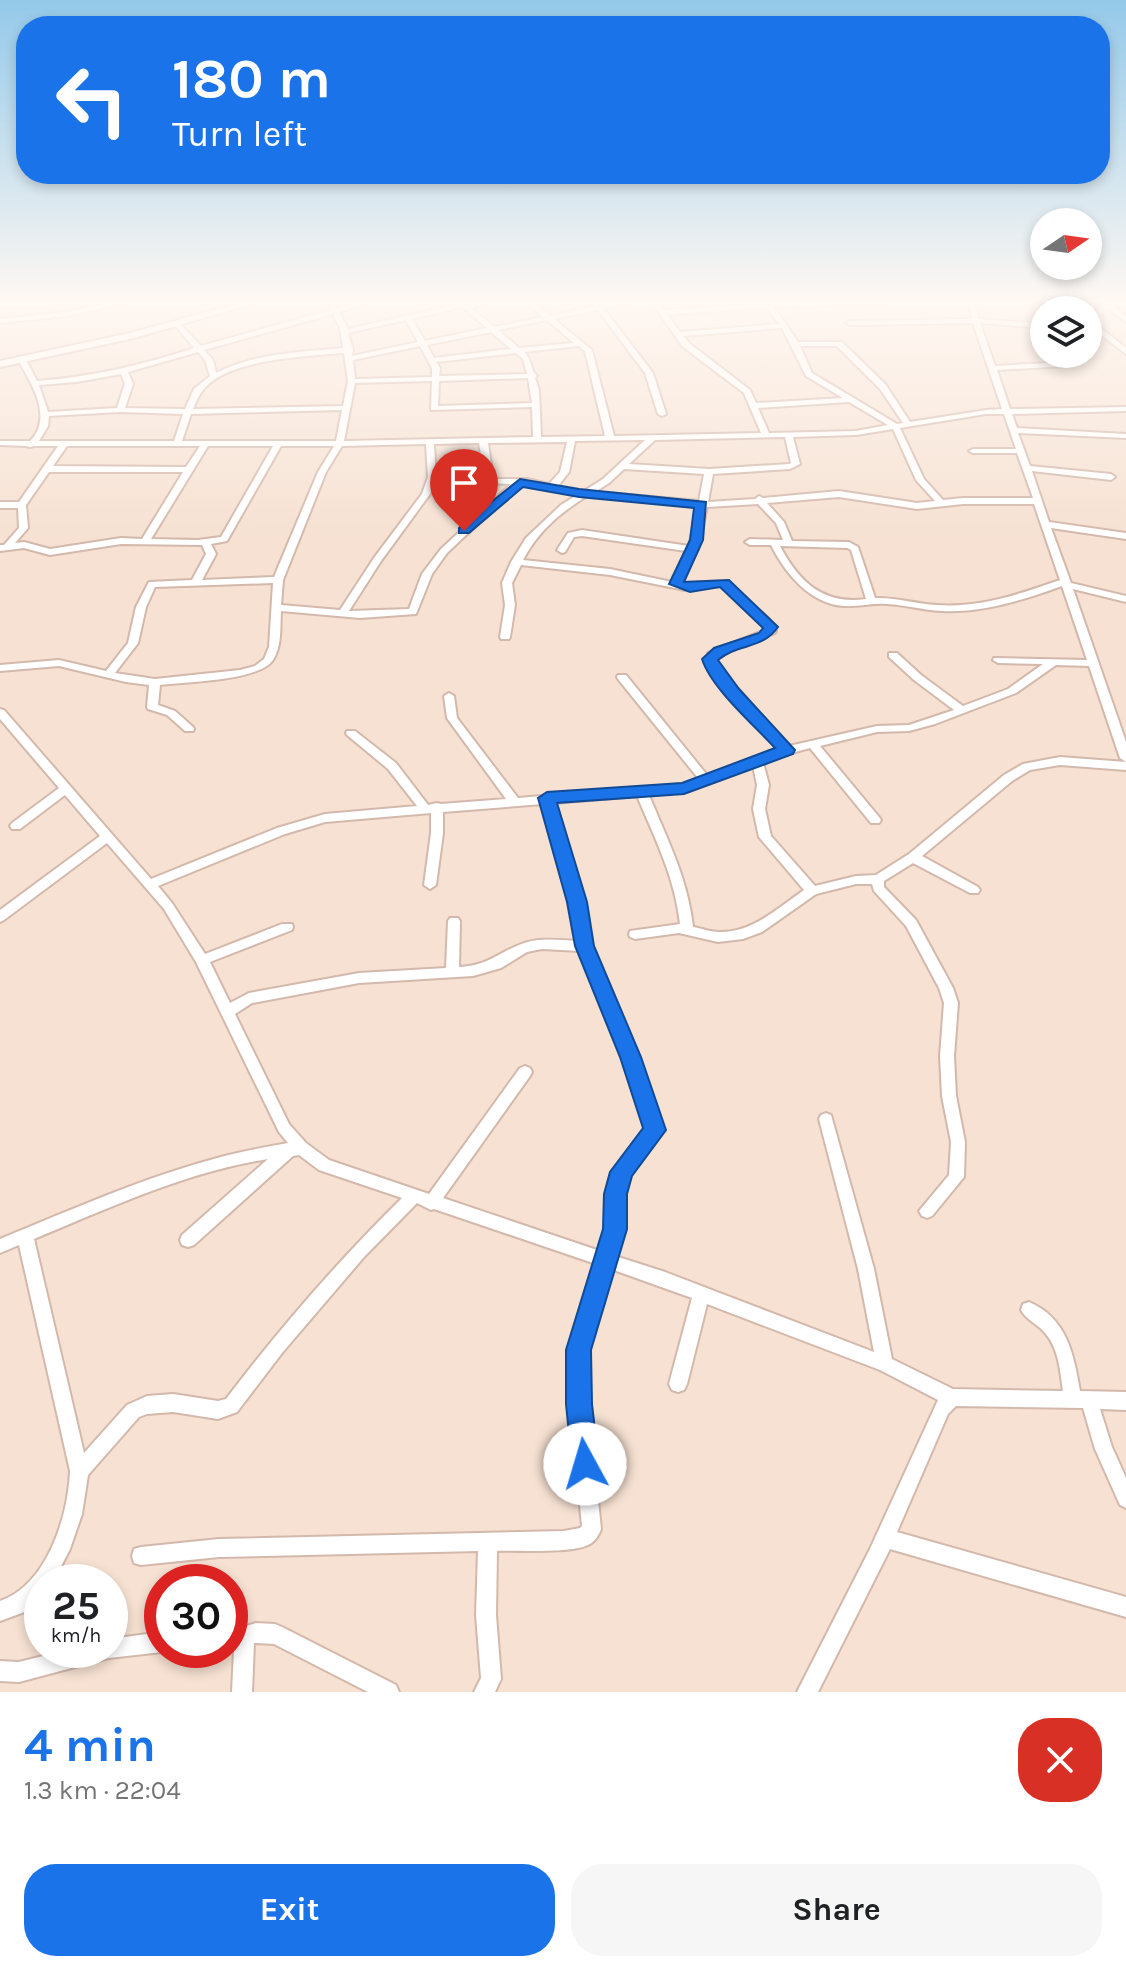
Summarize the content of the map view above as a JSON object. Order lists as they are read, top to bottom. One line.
{"north":"right","page":{"turn":["180 m","Turn left"],"speed":"25 km/h","limit":"30","heading":["4 min","1.3 km · 22:04"],"buttons":["Exit","Share"]}}
